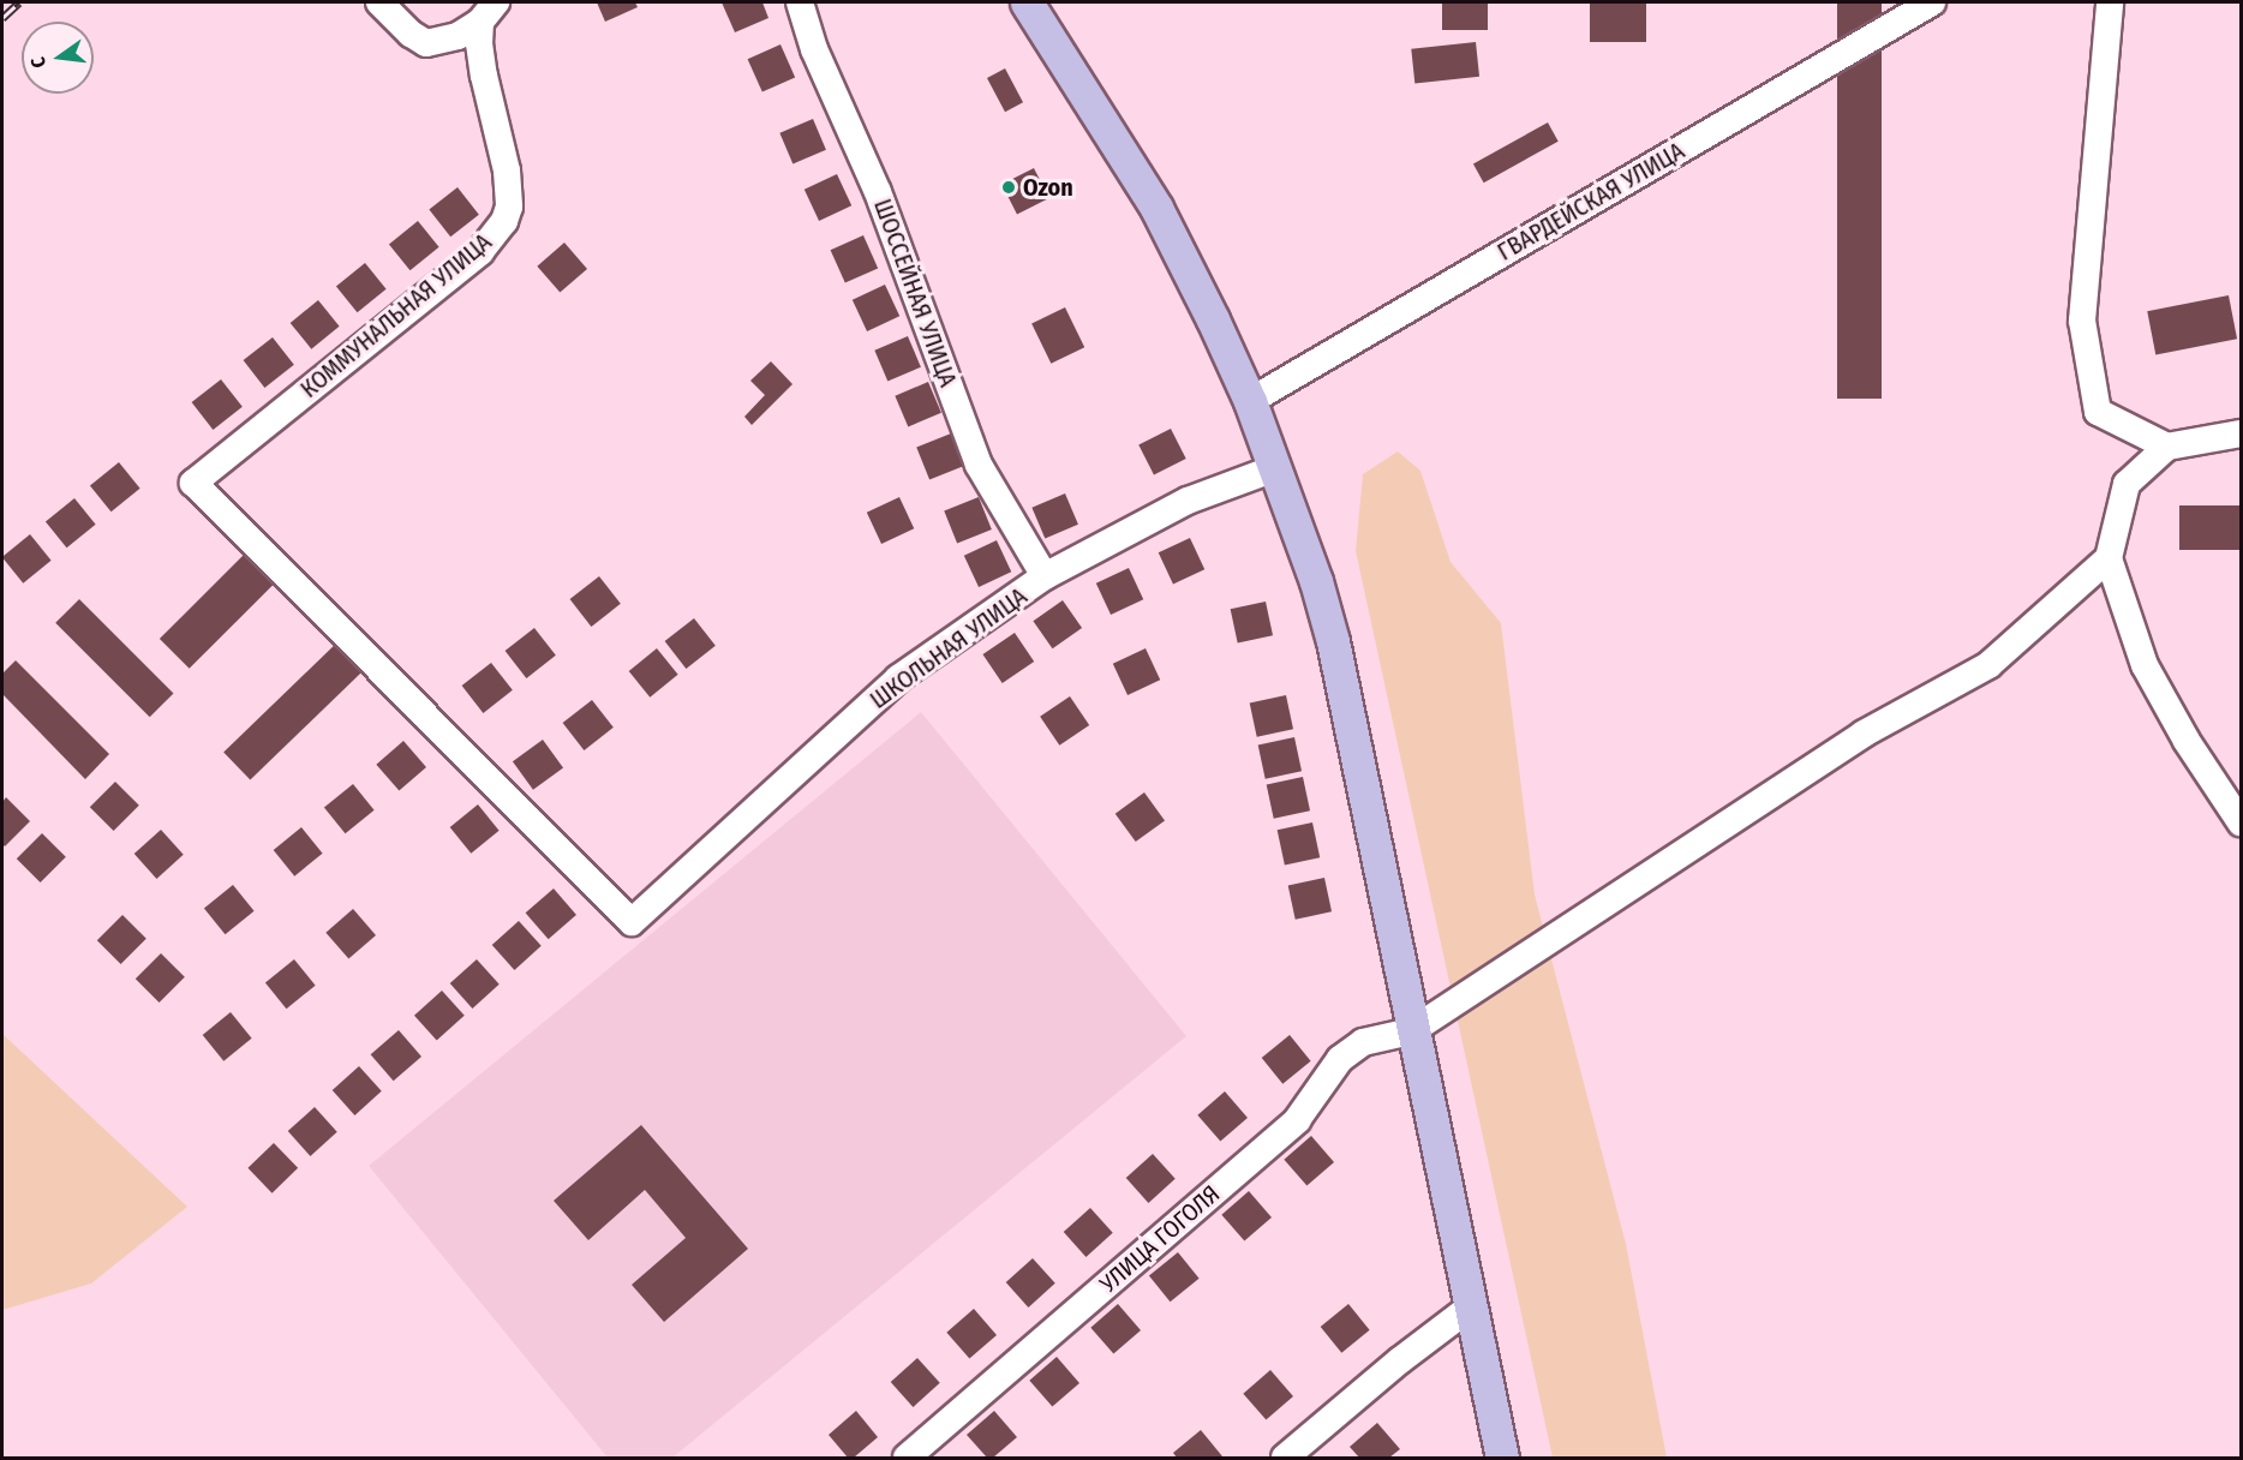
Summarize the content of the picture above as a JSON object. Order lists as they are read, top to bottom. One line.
{"streets":{"street":["ГВАРДЕЙСКАЯ УЛИЦА","ШОССЕЙНАЯ УЛИЦА","КОММУНАЛЬНАЯ УЛИЦА","ШКОЛЬНАЯ УЛИЦА","УЛИЦА ГОГОЛЯ"]},"crossings":[["ШОССЕЙНАЯ УЛИЦА","ШКОЛЬНАЯ УЛИЦА"],["КОММУНАЛЬНАЯ УЛИЦА","ШКОЛЬНАЯ УЛИЦА"]],"places":["Ozon"],"north":"left"}
